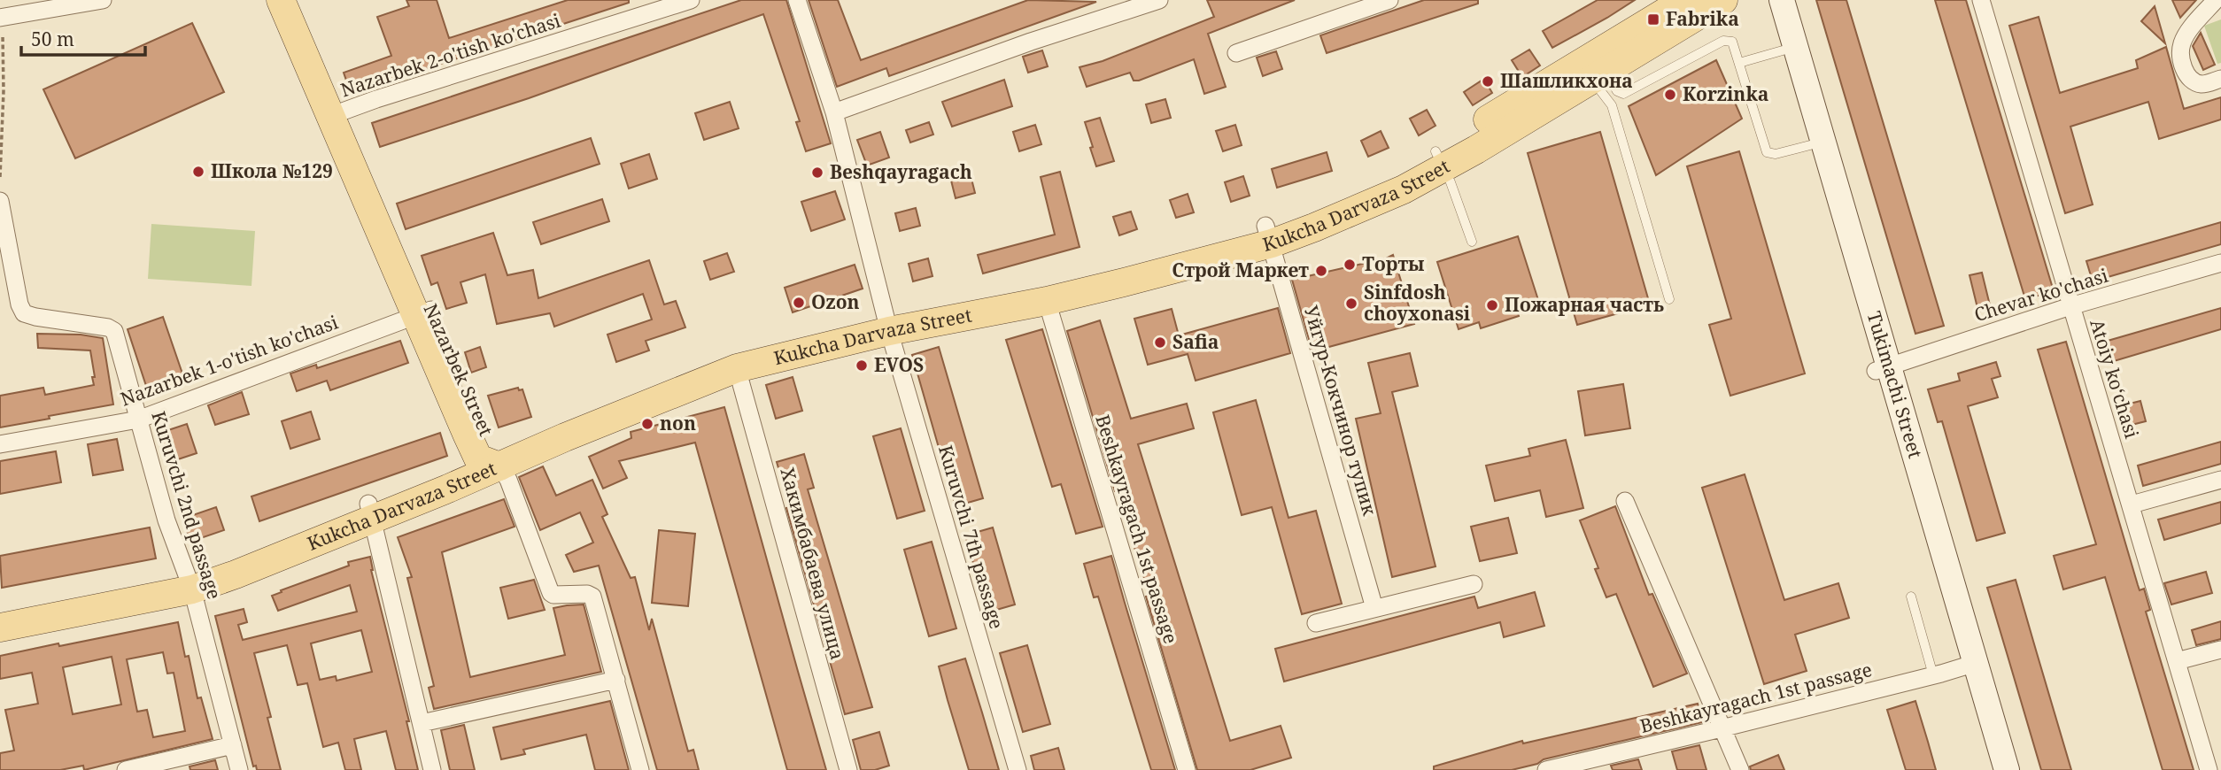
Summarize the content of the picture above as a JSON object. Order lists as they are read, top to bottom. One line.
{"streets":{"main road":["Kukcha Darvaza Street","Nazarbek Street","Tukimachi Street"],"street":["Nazarbek 2-o'tish ko'chasi","Chevar ko'chasi","Nazarbek 1-o'tish ko'chasi","Atoiy koʻchasi","Уйгур-Кокчинор тупик","Kuruvchi 2nd passage","Beshkayragach 1st passage","Kuruvchi 7th passage","Хакимбабаева улица"]},"crossings":[["Nazarbek 2-o'tish ko'chasi","Nazarbek Street"],["Kukcha Darvaza Street","Nazarbek Street"],["Kukcha Darvaza Street","Уйгур-Кокчинор тупик"],["Kukcha Darvaza Street","Kuruvchi 2nd passage"],["Kukcha Darvaza Street","Beshkayragach 1st passage"],["Kukcha Darvaza Street","Kuruvchi 7th passage"],["Kukcha Darvaza Street","Хакимбабаева улица"],["Chevar ko'chasi","Atoiy koʻchasi"],["Chevar ko'chasi","Tukimachi Street"],["Nazarbek 1-o'tish ko'chasi","Nazarbek Street"],["Nazarbek 1-o'tish ko'chasi","Kuruvchi 2nd passage"],["Tukimachi Street","Beshkayragach 1st passage"]],"places":{"transit":["Fabrika"],"other":["Шашликхона","Korzinka","Школа №129","Beshqayragach","Торты","Строй Маркет","Ozon","Sinfdosh choyxonasi","Пожарная часть","Safia","EVOS","non"]},"scale_bar":"50 m"}
